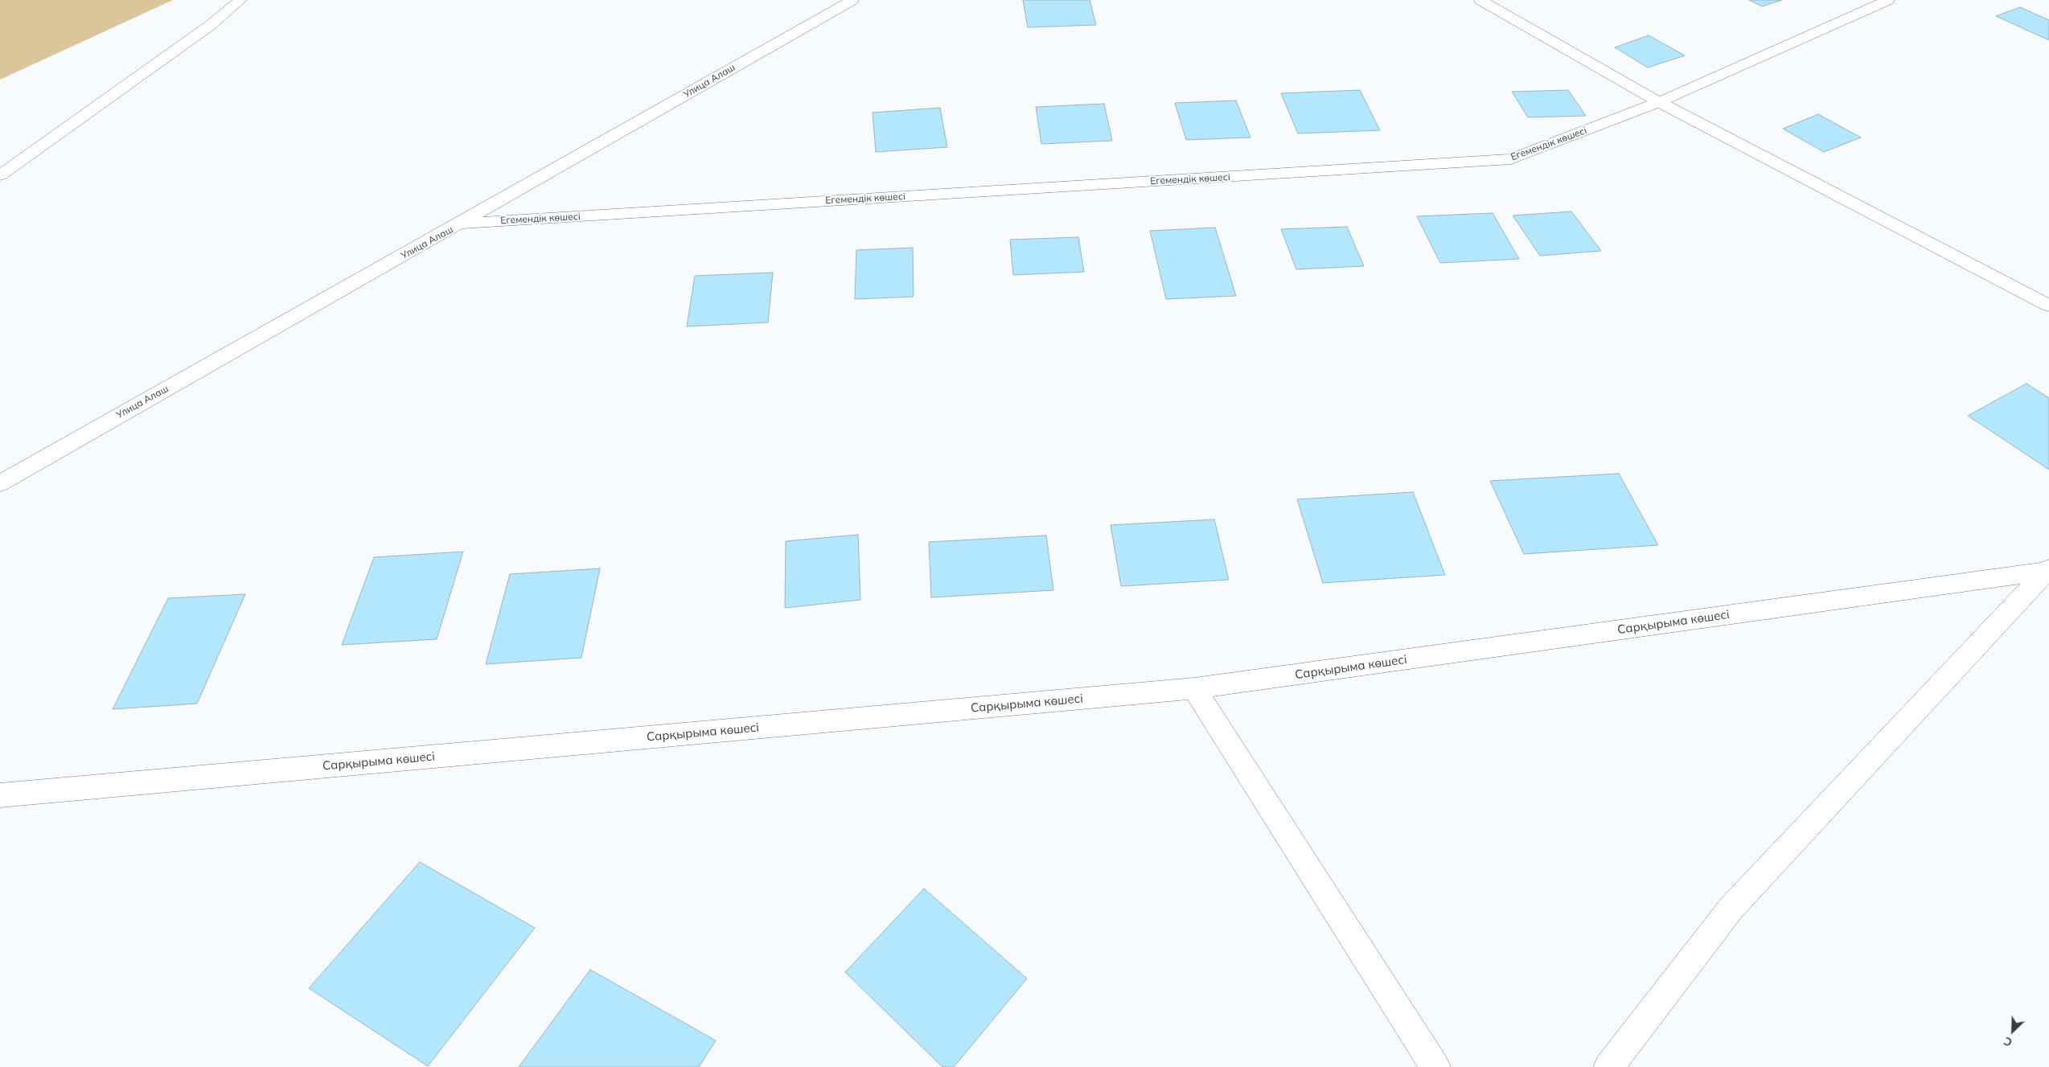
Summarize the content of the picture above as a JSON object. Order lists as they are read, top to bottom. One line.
{"streets":{"street":["Улица Алаш","Егемендік көшесі","Сарқырыма көшесі"]},"crossings":[["Улица Алаш","Егемендік көшесі"]],"north":"bottom left"}
